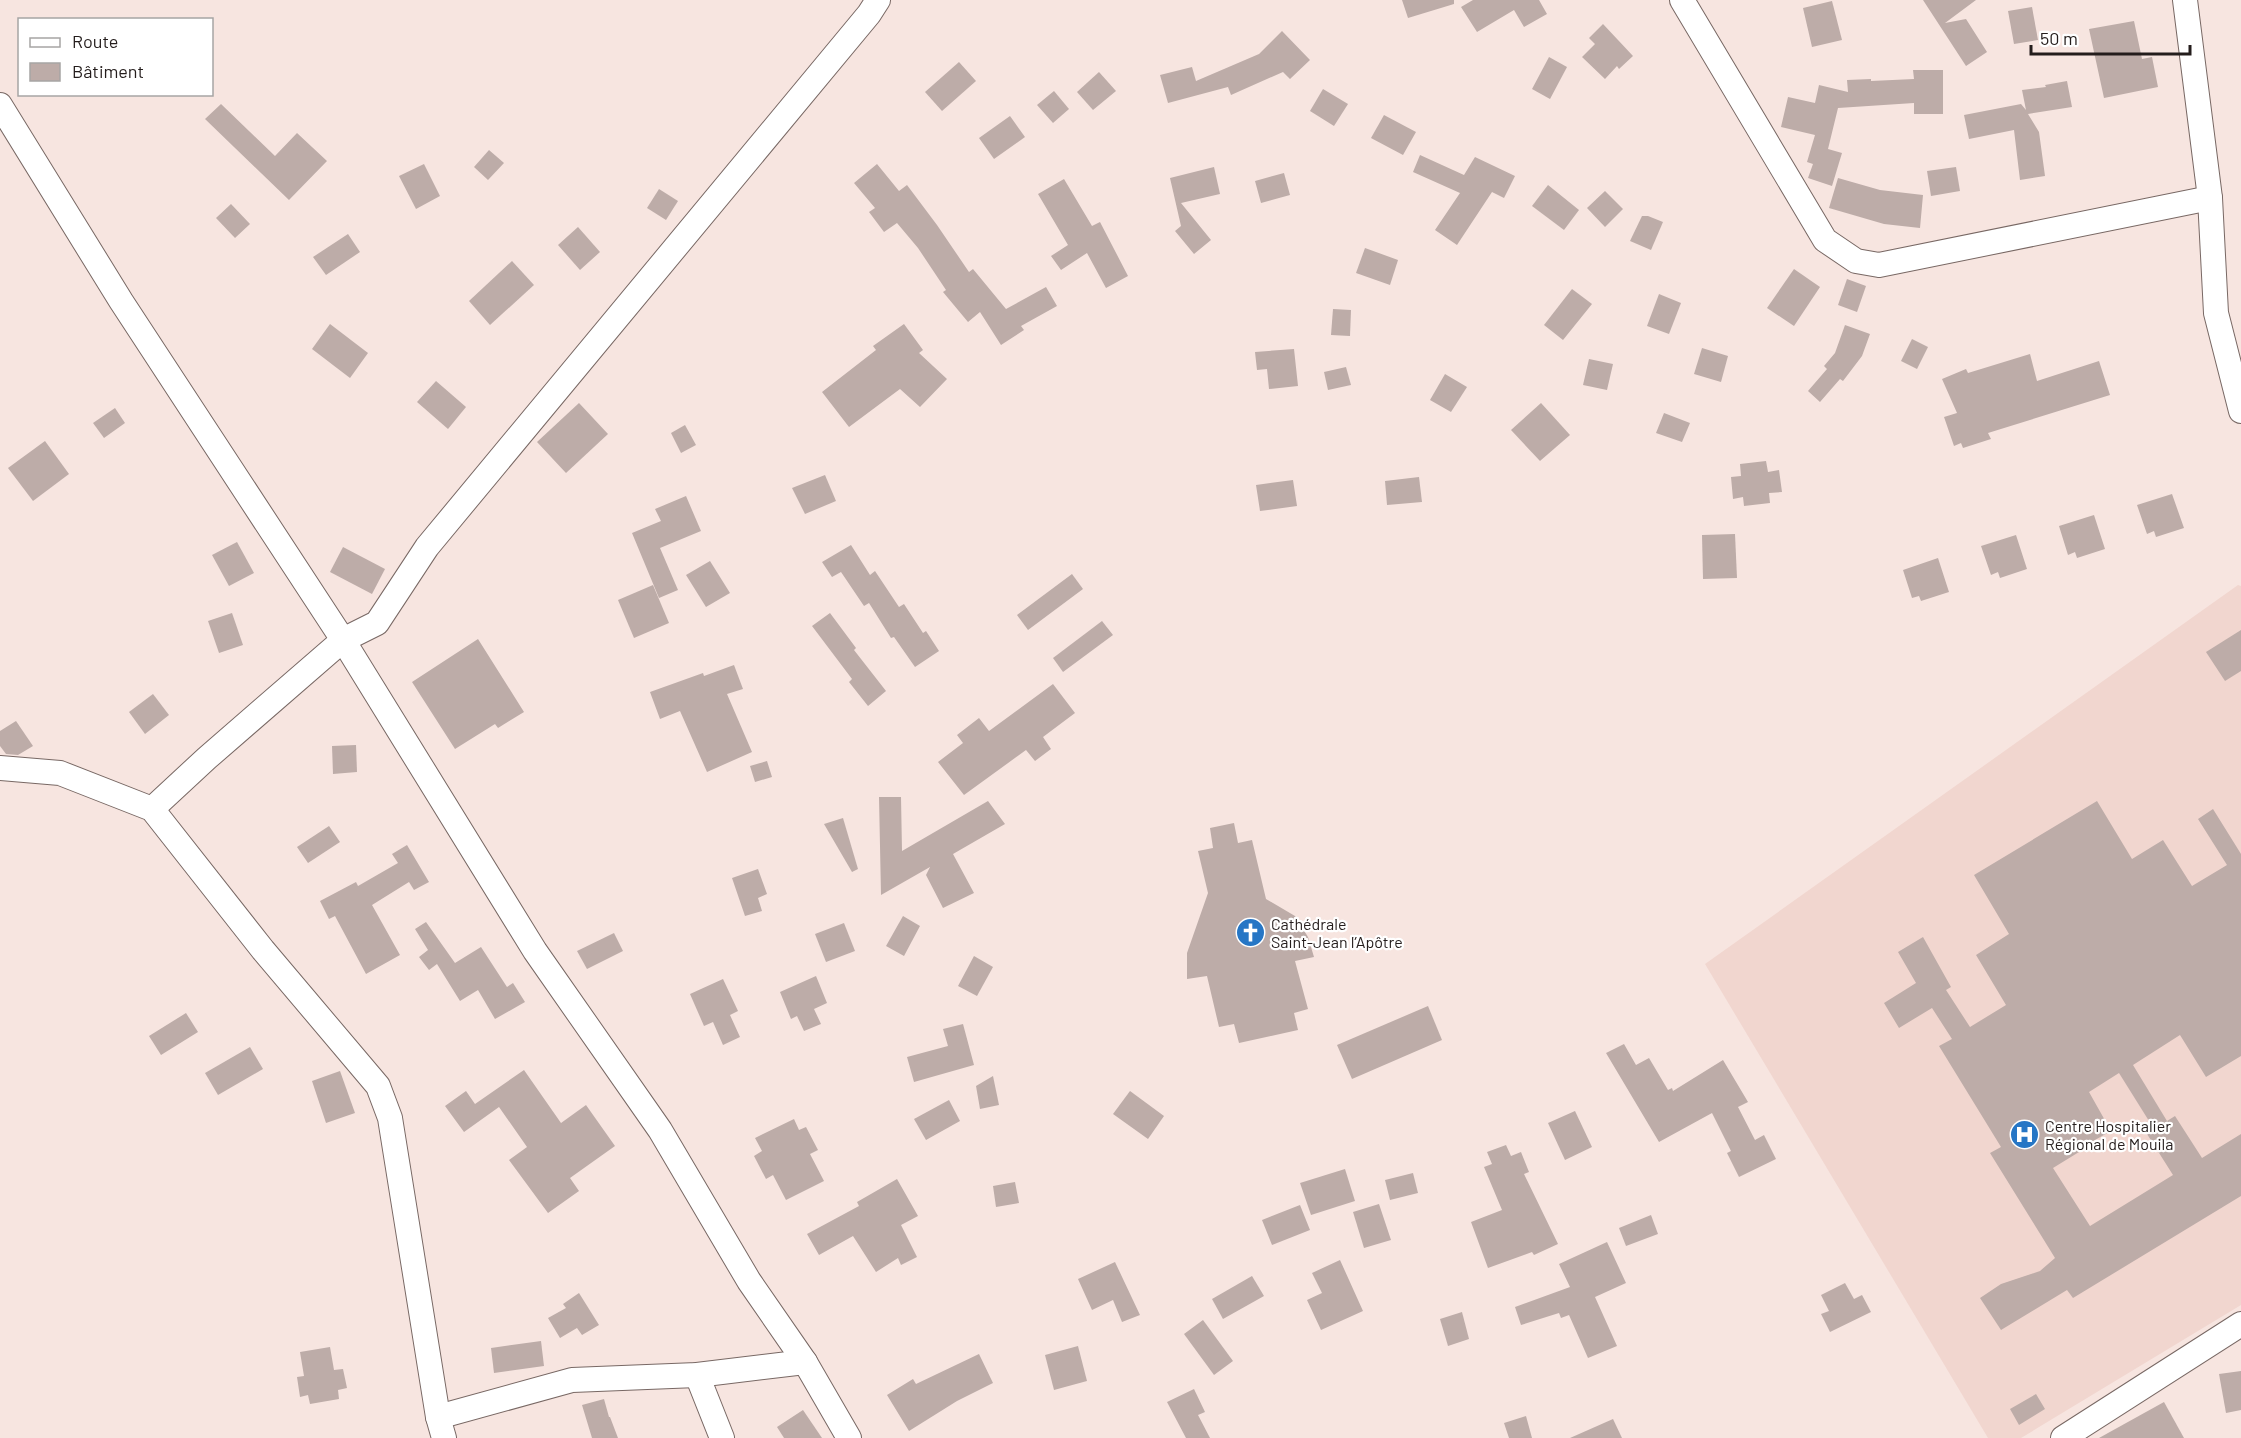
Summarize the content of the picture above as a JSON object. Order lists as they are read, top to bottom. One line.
{"places":{"church":["Cathédrale Saint-Jean l’Apôtre"],"hospital":["Centre Hospitalier Régional de Mouila"]},"legend":["Route","Bâtiment"],"scale_bar":"50 m"}
